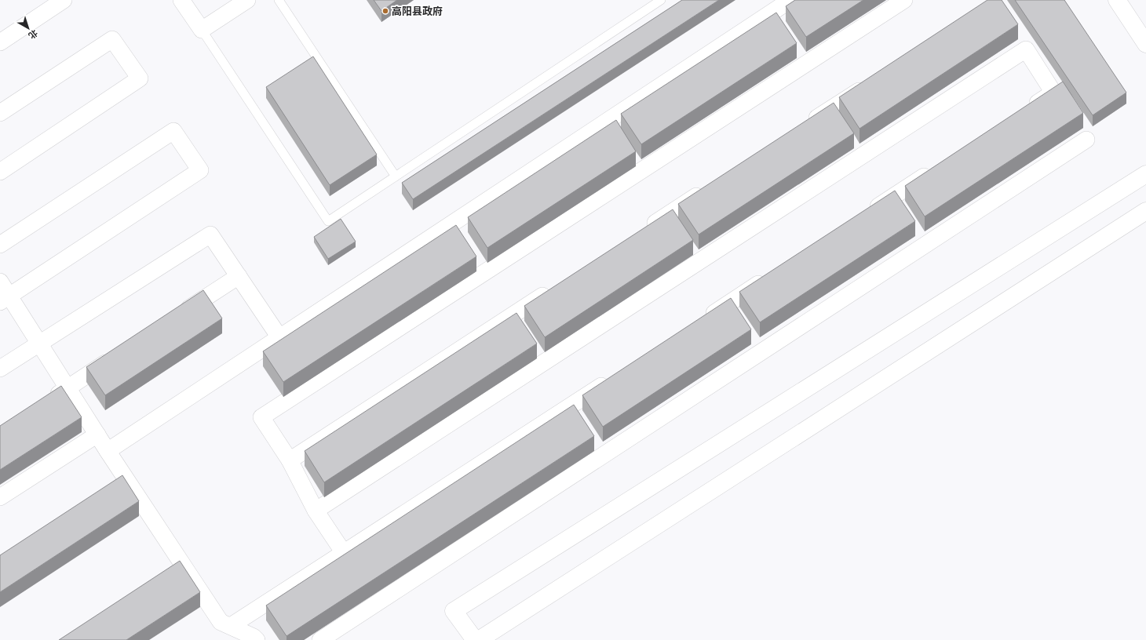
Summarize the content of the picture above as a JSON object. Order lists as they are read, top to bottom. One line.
{"places":["高阳县政府"],"north":"bottom right"}
